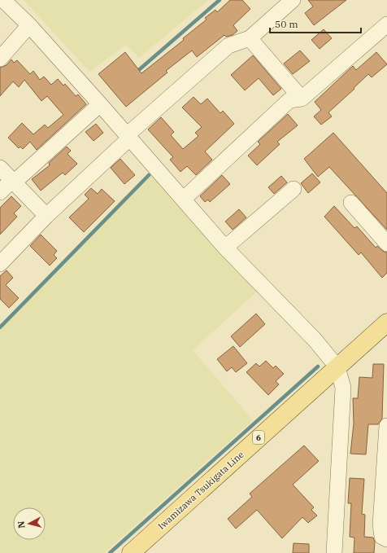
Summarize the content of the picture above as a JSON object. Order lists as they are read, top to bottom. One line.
{"streets":{"main road":["6","Iwamizawa Tsukigata Line"]},"scale_bar":"50 m","north":"left"}
